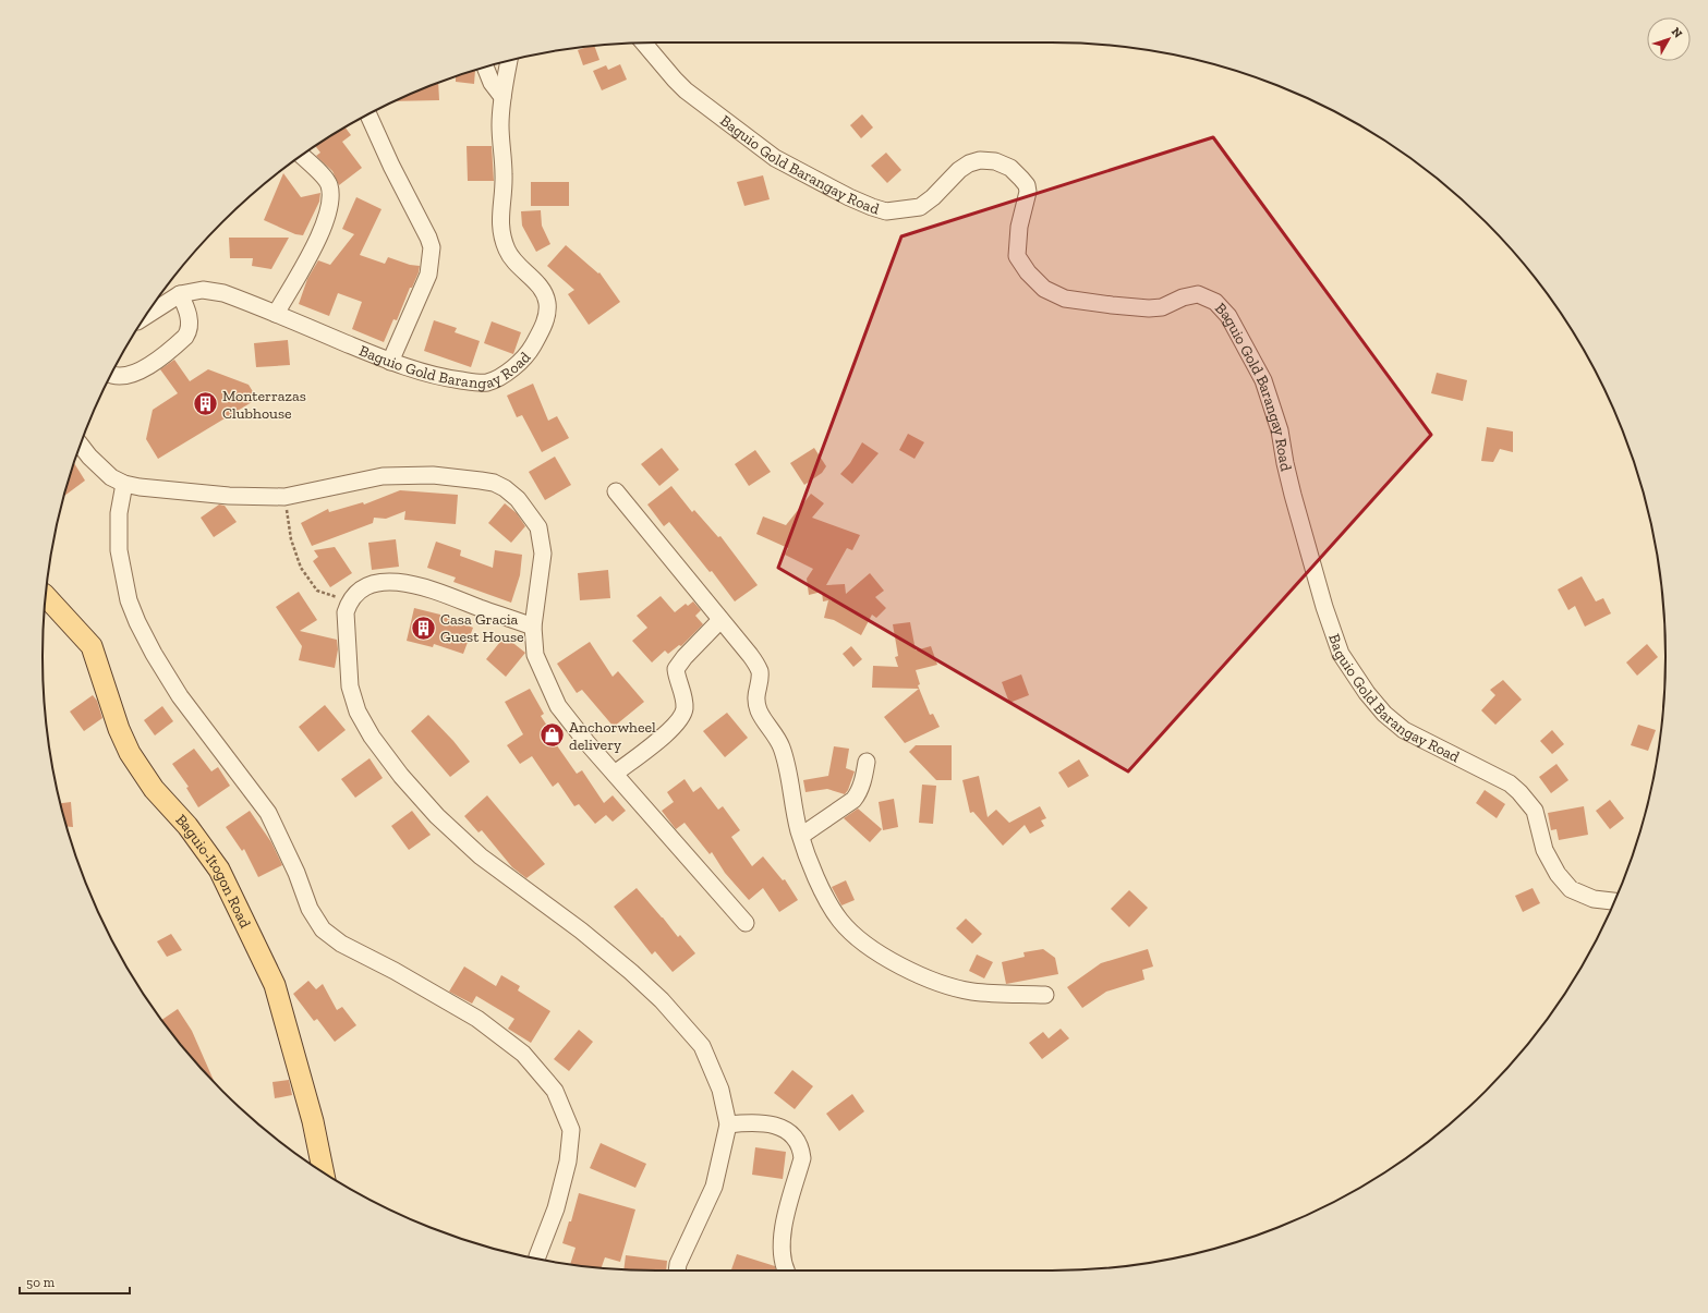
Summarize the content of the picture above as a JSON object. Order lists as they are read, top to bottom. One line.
{"streets":{"main road":["Baguio-Itogon Road"],"street":["Baguio Gold Barangay Road"]},"places":{"building":["Monterrazas Clubhouse","Casa Gracia Guest House"],"shop":["Anchorwheel delivery"]},"scale_bar":"50 m","north":"top right"}
